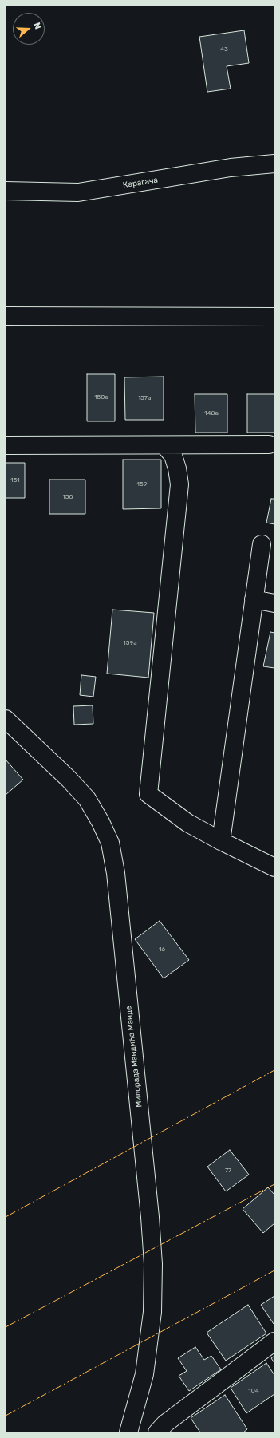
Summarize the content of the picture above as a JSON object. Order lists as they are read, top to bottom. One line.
{"streets":{"street":["Карагача","Милорада Мандића Манде"]},"house_numbers":["43","150a","157a","148a","151","159","150","159a","16","77","104"],"north":"right"}
